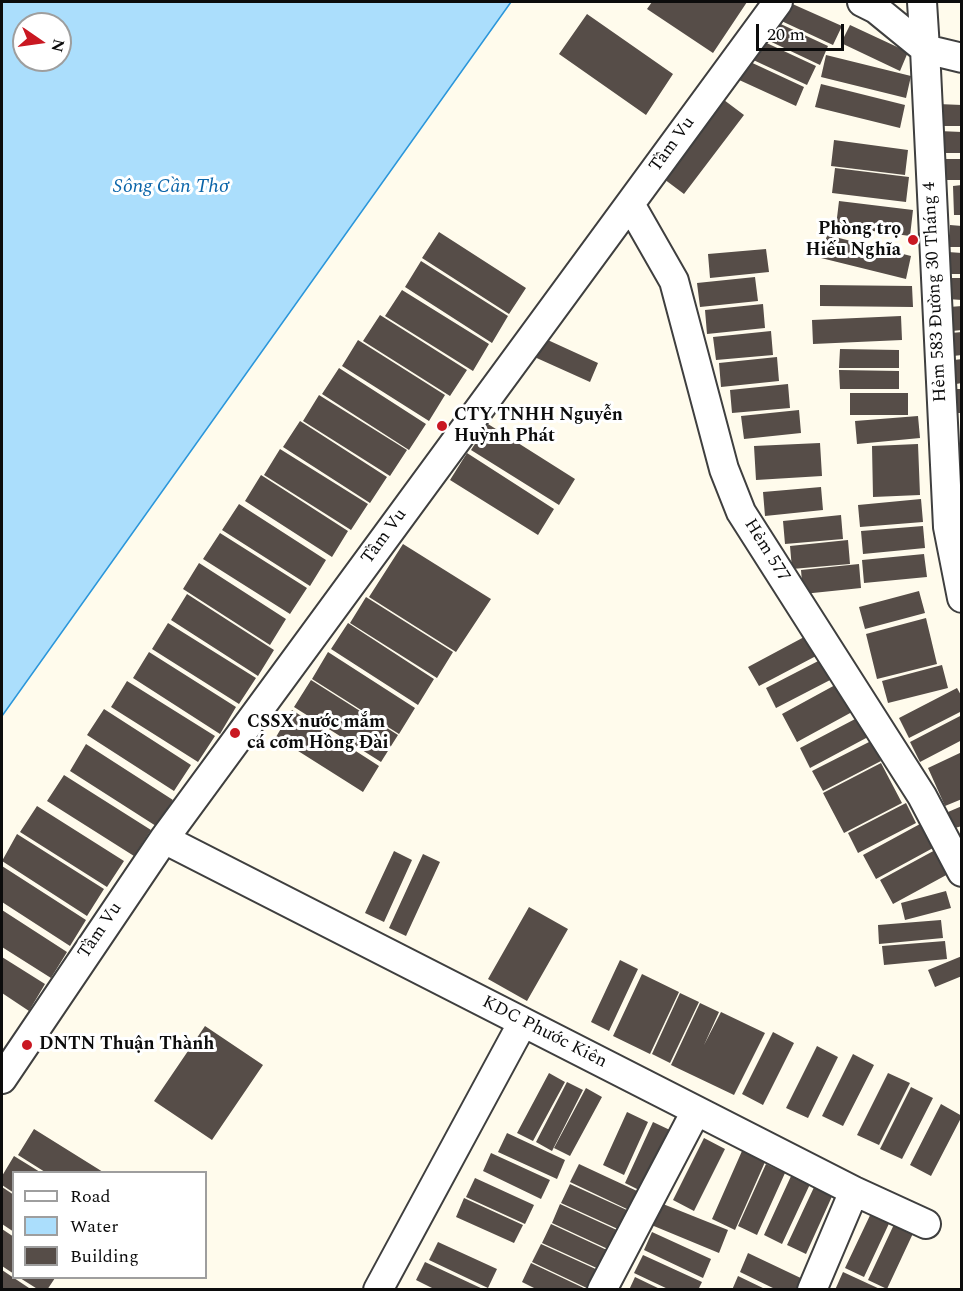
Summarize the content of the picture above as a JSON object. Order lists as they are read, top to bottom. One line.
{"streets":{"street":["Tầm Vu","Hẻm 583 Đường 30 Tháng 4","Hẻm 577","KDC Phước Kiên"]},"crossings":[["Tầm Vu","Hẻm 577"],["Tầm Vu","KDC Phước Kiên"]],"water":["Sông Cần Thơ"],"places":["Phòng trọ Hiếu Nghĩa","CTY TNHH Nguyễn Huỳnh Phát","CSSX nước mắm cá cơm Hồng Đài","DNTN Thuận Thành"],"legend":["Road","Water","Building"],"scale_bar":"20 m","north":"right"}
